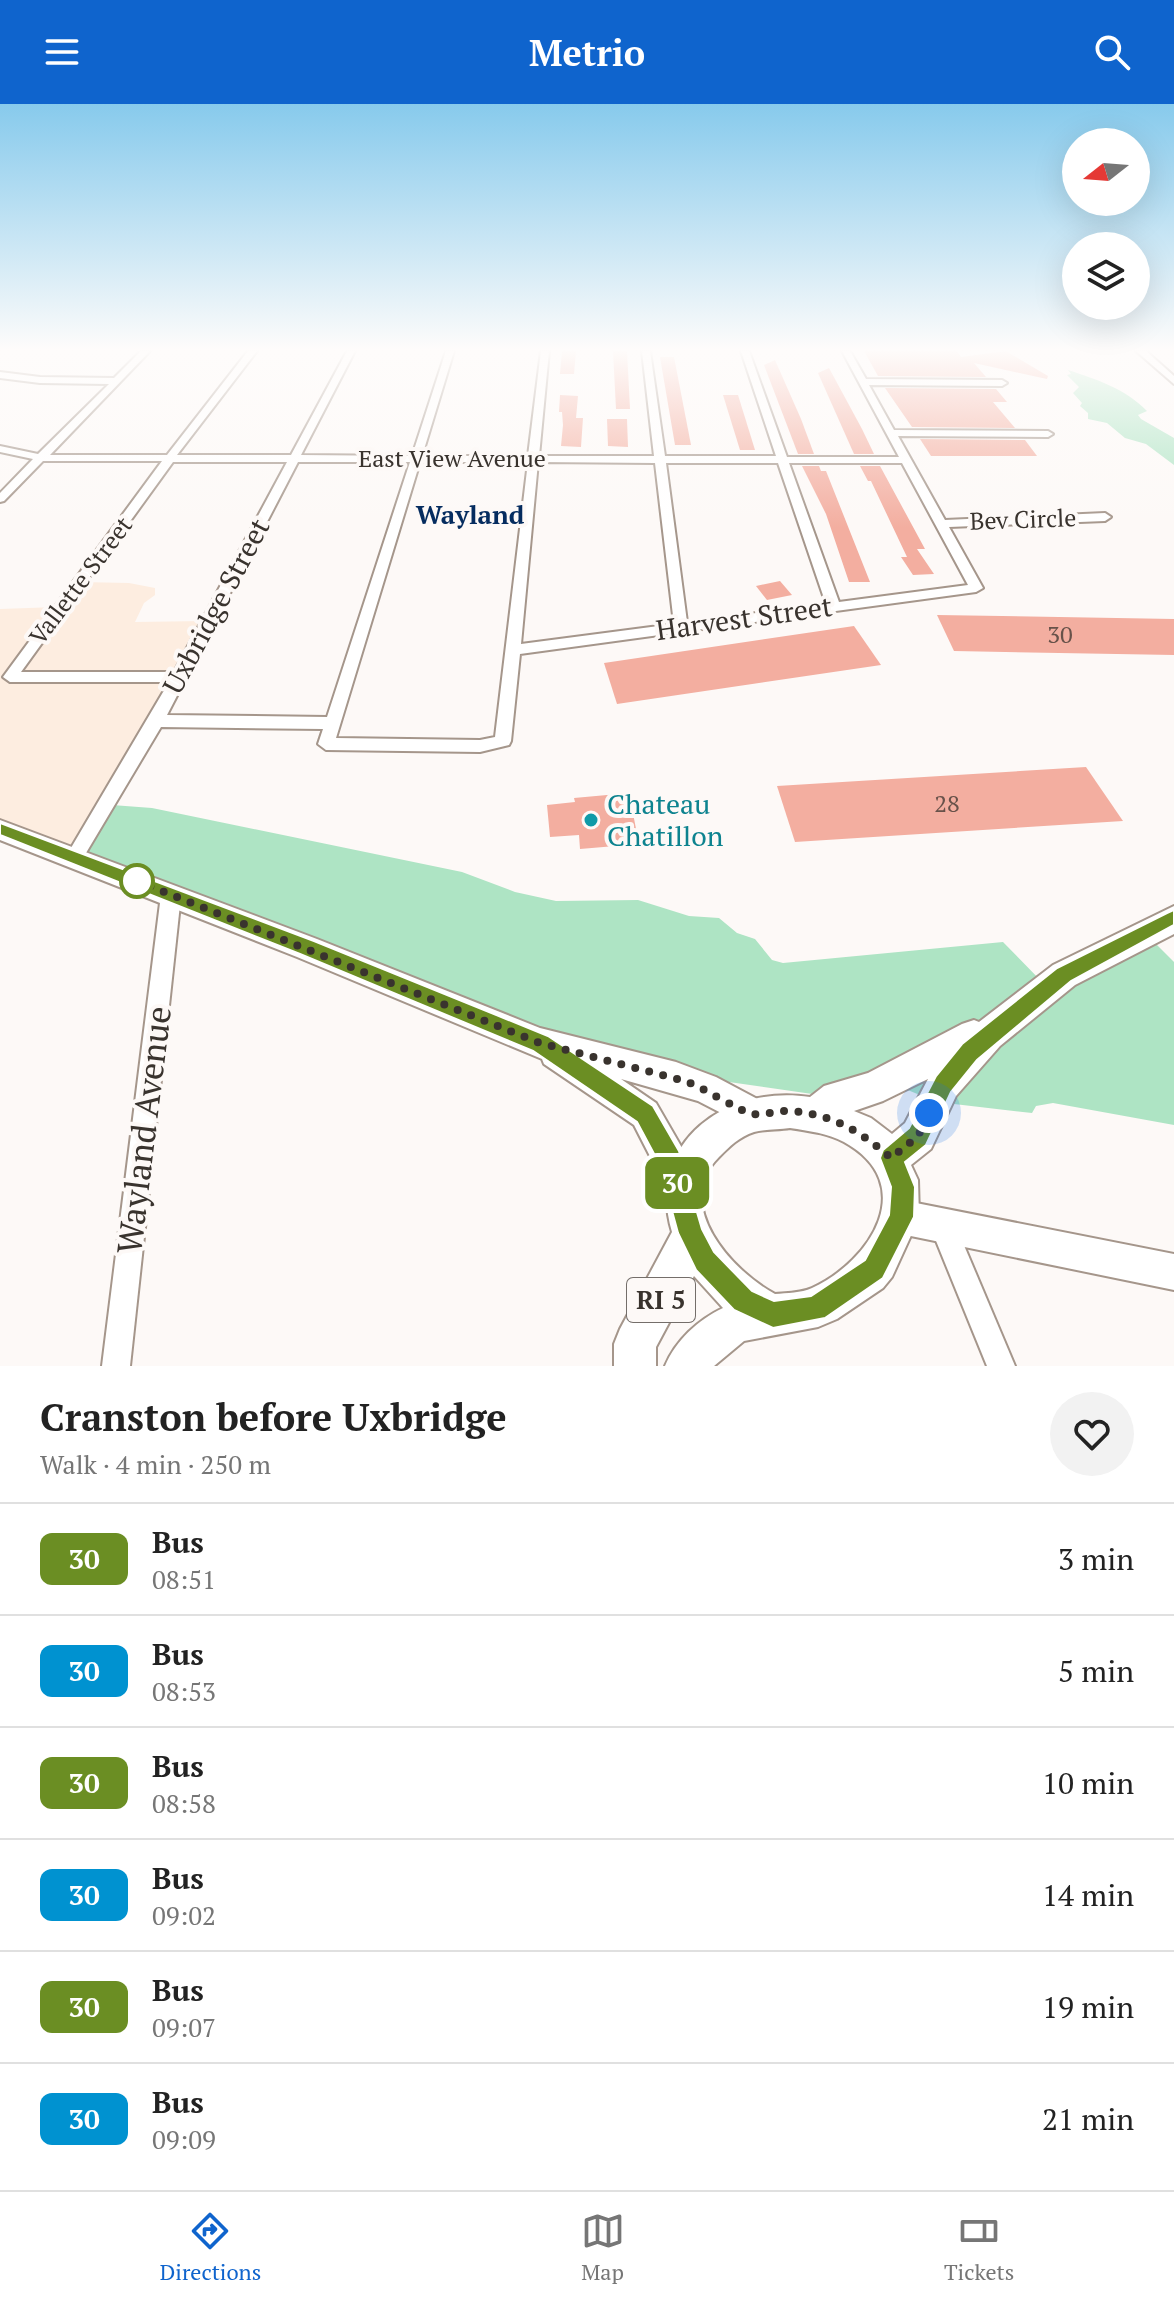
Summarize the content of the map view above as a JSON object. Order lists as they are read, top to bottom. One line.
{"streets":{"main road":["RI 5"],"street":["East View Avenue","Bev Circle","Vallette Street","Uxbridge Street","Harvest Street","Wayland Avenue"]},"crossings":[["East View Avenue","Vallette Street"],["East View Avenue","Uxbridge Street"],["Bev Circle","Harvest Street"],["Vallette Street","Uxbridge Street"]],"districts":["Wayland"],"places":["Chateau Chatillon"],"lines":["bus line 30"],"house_numbers":["30","28"],"north":"left","page":{"header":"Metrio","on_map":"30","heading":["Cranston before Uxbridge","Walk · 4 min · 250 m"],"list":[{"mark":"30","name":"Bus","note":"08:51","value":"3 min"},{"mark":"30","name":"Bus","note":"08:53","value":"5 min"},{"mark":"30","name":"Bus","note":"08:58","value":"10 min"},{"mark":"30","name":"Bus","note":"09:02","value":"14 min"},{"mark":"30","name":"Bus","note":"09:07","value":"19 min"},{"mark":"30","name":"Bus","note":"09:09","value":"21 min"}],"tabs":["Directions","Map","Tickets"]}}
